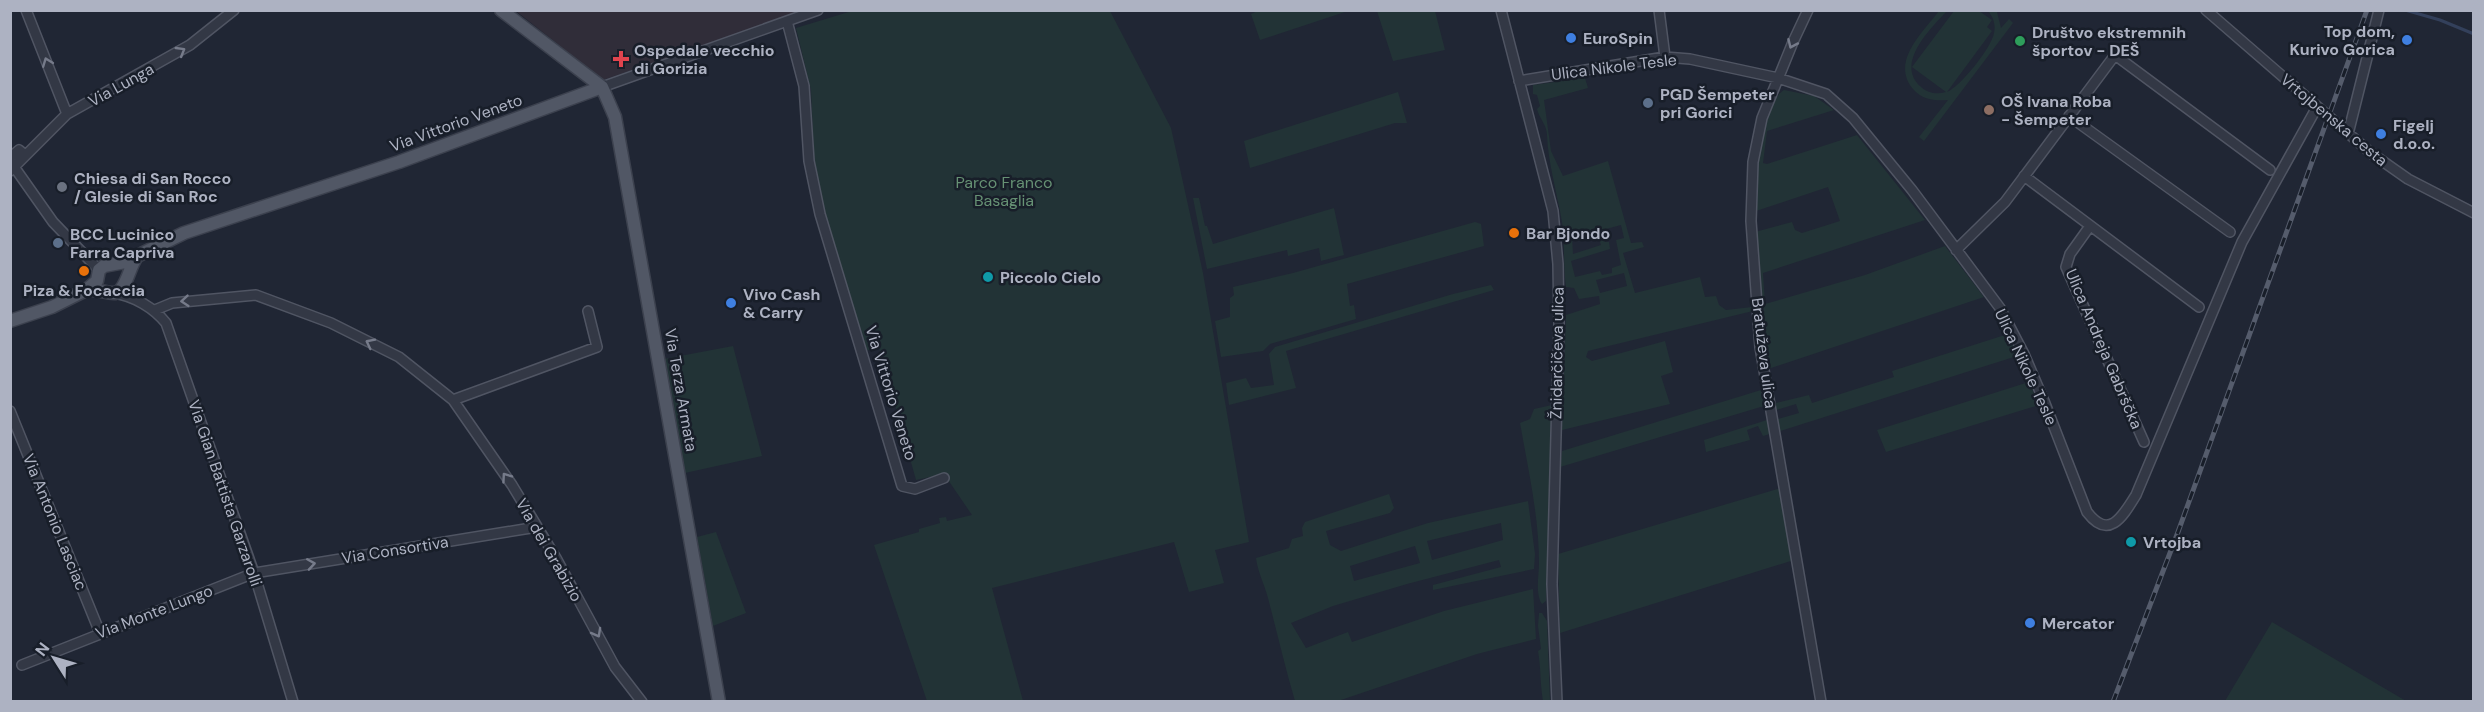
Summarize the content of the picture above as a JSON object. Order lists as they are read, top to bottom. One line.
{"streets":{"main road":["Via Vittorio Veneto","Via Terza Armata"],"street":["Ulica Nikole Tesle","Via Lunga","Vrtojbenska cesta","Ulica Andreja Gabrščka","Žnidarčičeva ulica","Bratuževa ulica","Via Gian Battista Garzarolli","Via Antonio Lasciac","Via Consortiva","Via dei Grabizio","Via Monte Lungo"]},"crossings":[["Ulica Nikole Tesle","Vrtojbenska cesta"],["Ulica Nikole Tesle","Žnidarčičeva ulica"],["Ulica Nikole Tesle","Bratuževa ulica"],["Via Vittorio Veneto","Via Terza Armata"],["Via Vittorio Veneto","Via Gian Battista Garzarolli"],["Via Gian Battista Garzarolli","Via Consortiva"],["Via Gian Battista Garzarolli","Via dei Grabizio"],["Via Gian Battista Garzarolli","Via Monte Lungo"],["Via Antonio Lasciac","Via Monte Lungo"],["Via Consortiva","Via dei Grabizio"],["Via Consortiva","Via Monte Lungo"]],"one_way":["Via Lunga","Via Consortiva"],"parks":["Parco Franco Basaglia"],"places":{"other":["EuroSpin","Top dom, Kurivo Gorica","Društvo ekstremnih športov - DEŠ","PGD Šempeter pri Gorici","OŠ Ivana Roba - Šempeter","Figelj d.o.o.","Chiesa di San Rocco / Glesie di San Roc","Bar Bjondo","BCC Lucinico Farra Capriva","Piza & Focaccia","Piccolo Cielo","Vivo Cash & Carry","Vrtojba","Mercator"],"health":["Ospedale vecchio di Gorizia"]},"north":"top left"}
